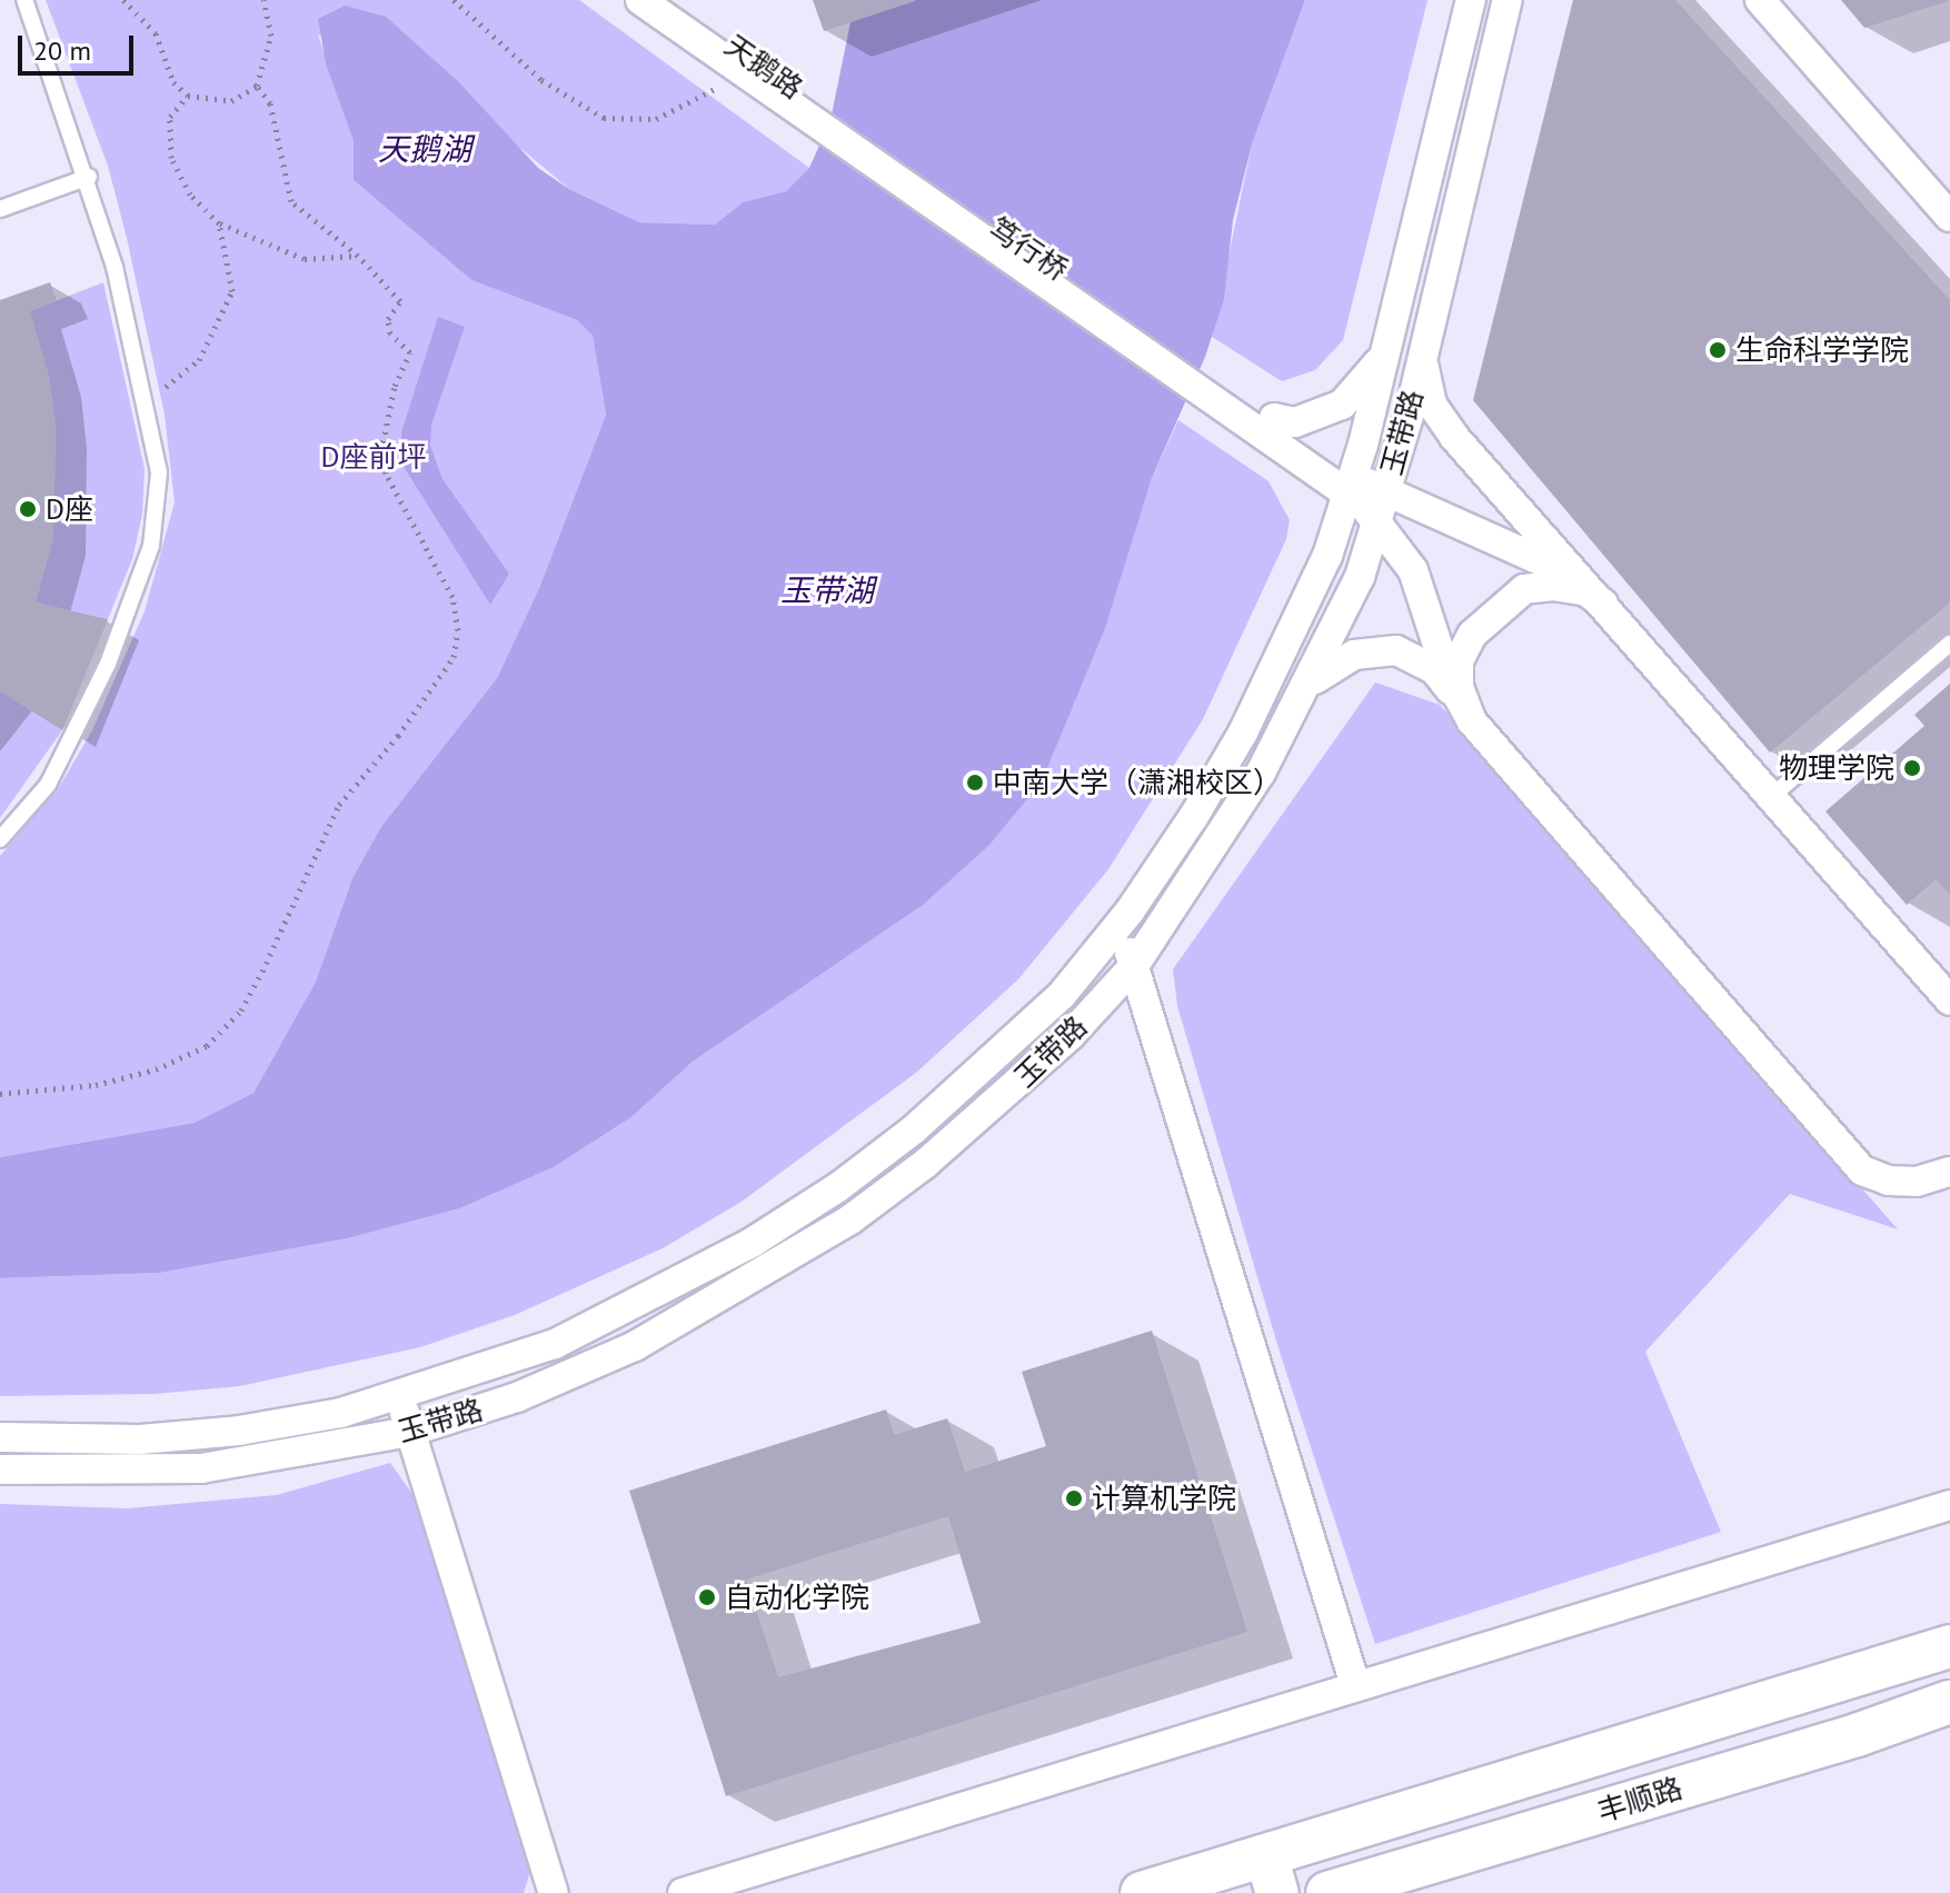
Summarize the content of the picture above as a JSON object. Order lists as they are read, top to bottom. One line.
{"streets":{"main road":["丰顺路"],"street":["天鹅路","笃行桥","玉带路"]},"crossings":[["天鹅路","笃行桥"]],"water":["天鹅湖","玉带湖"],"parks":["D座前坪"],"places":["生命科学学院","D座","物理学院","中南大学（潇湘校区）","计算机学院","自动化学院"],"scale_bar":"20 m"}
